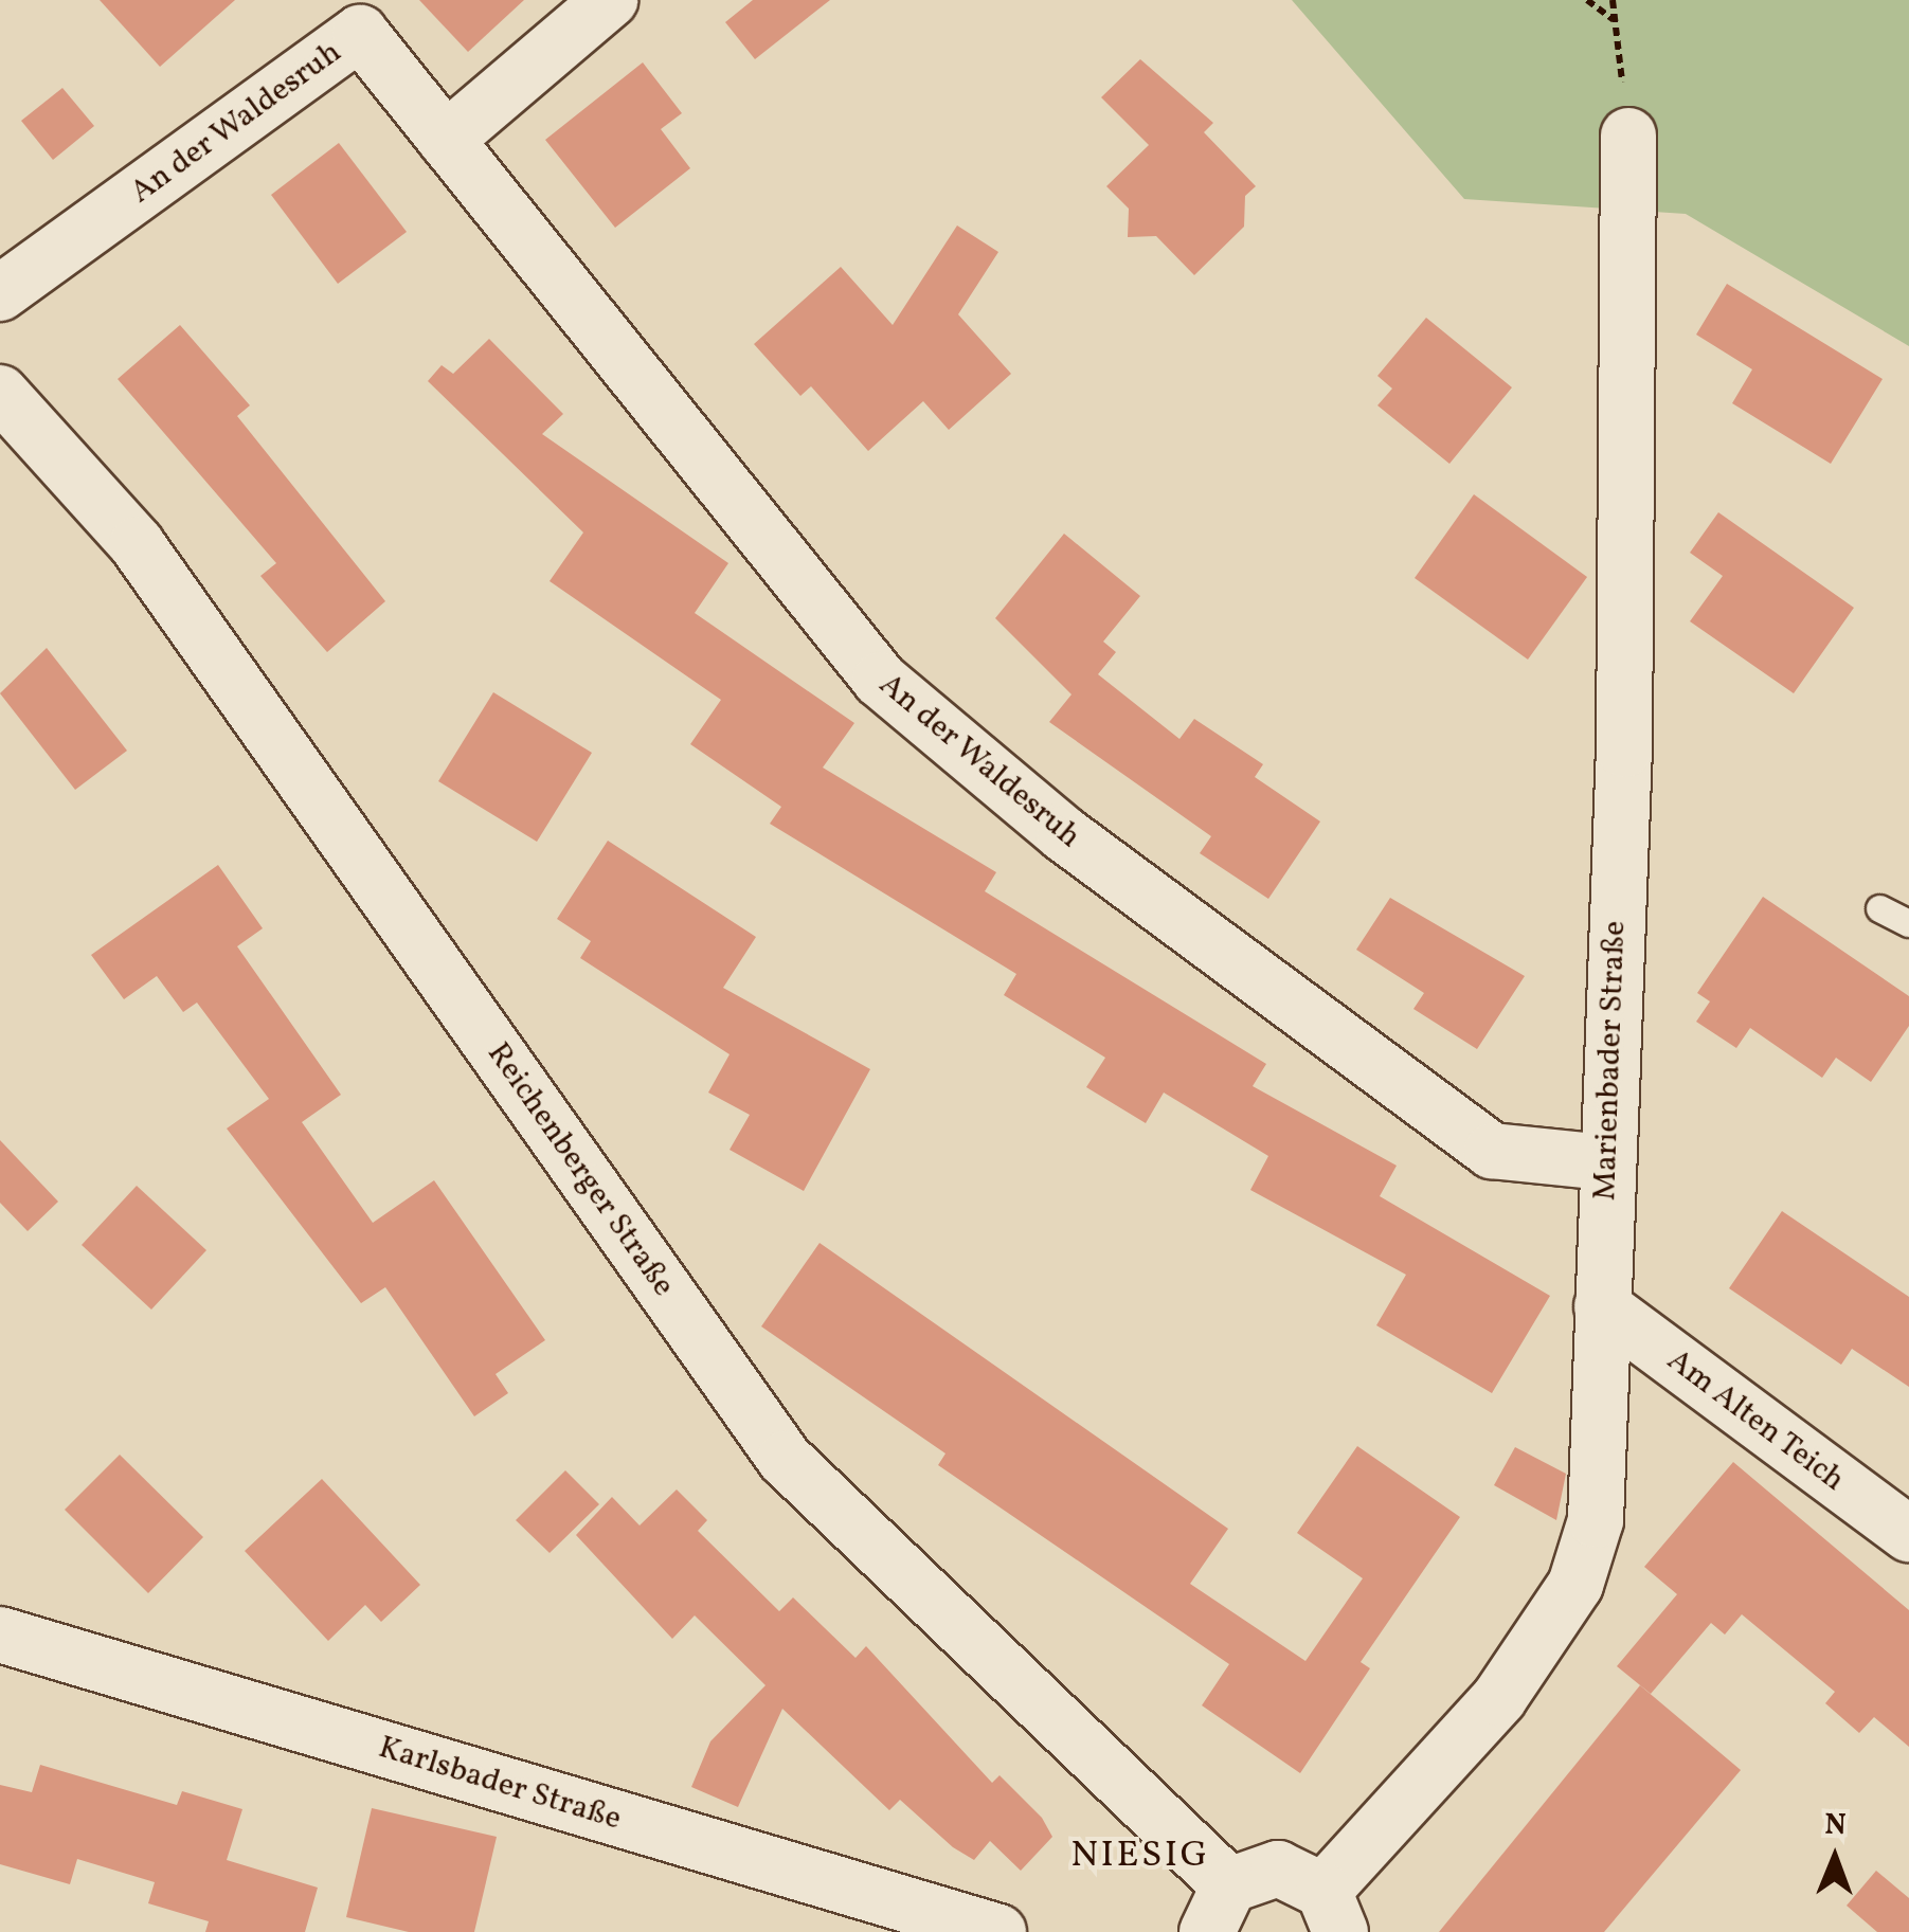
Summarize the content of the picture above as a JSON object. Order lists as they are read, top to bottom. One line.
{"streets":{"street":["An der Waldesruh","Marienbader Straße","Reichenberger Straße","Am Alten Teich","Karlsbader Straße"]},"crossings":[["An der Waldesruh","Marienbader Straße"],["Marienbader Straße","Am Alten Teich"]],"districts":["NIESIG"],"north":"top"}
